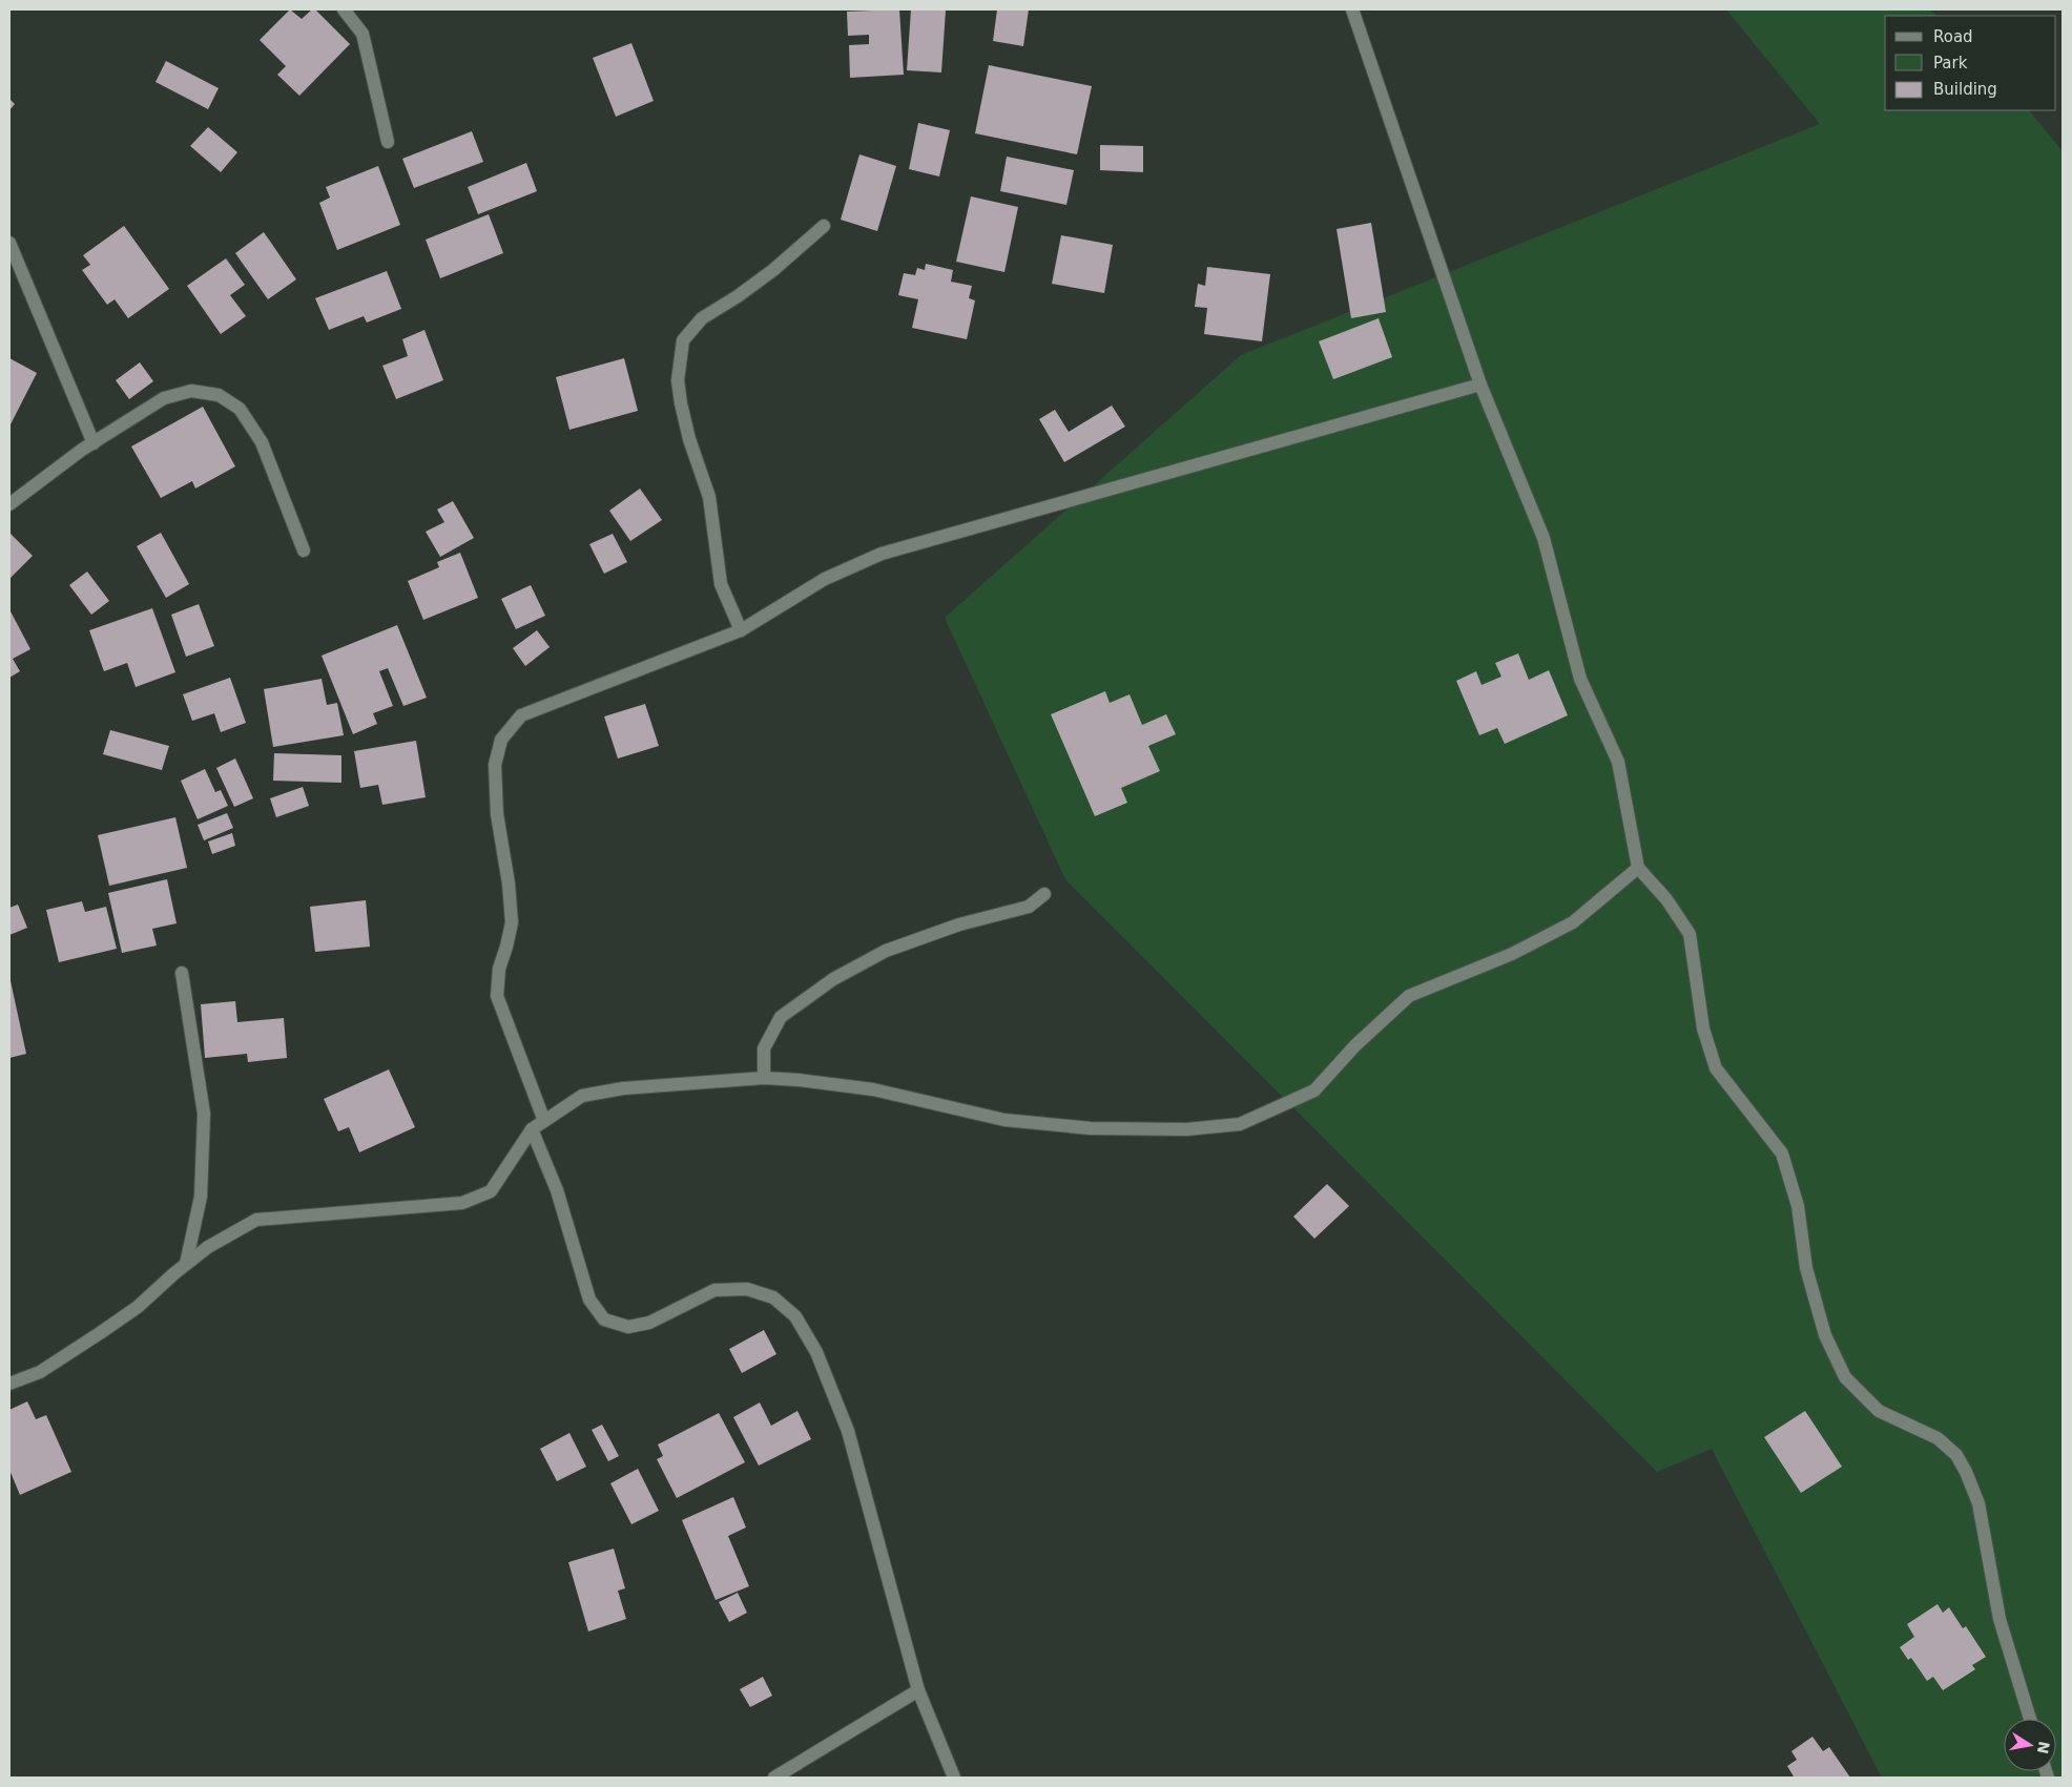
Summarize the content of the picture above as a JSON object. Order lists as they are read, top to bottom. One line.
{"legend":["Road","Park","Building"],"north":"right"}
